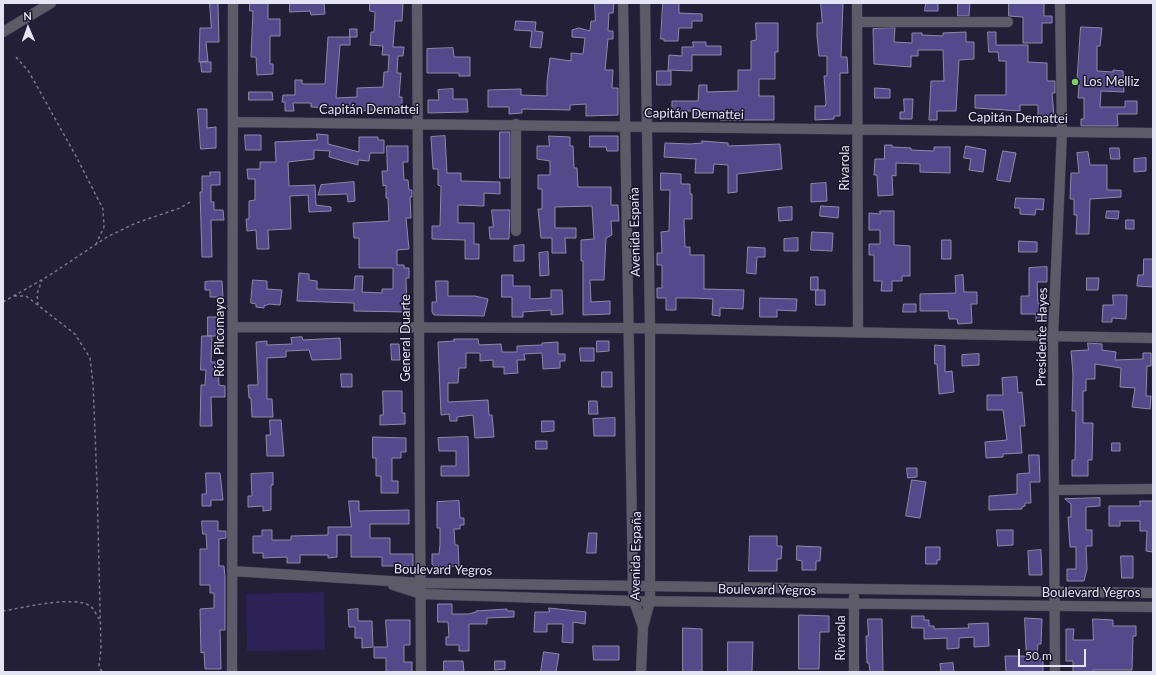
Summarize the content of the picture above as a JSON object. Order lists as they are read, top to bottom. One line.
{"streets":{"street":["Capitán Demattei","Rivarola","Avenida España","Río Pilcomayo","Presidente Hayes","General Duarte","Boulevard Yegros"]},"crossings":[["Capitán Demattei","Rivarola"],["Capitán Demattei","Avenida España"],["Capitán Demattei","Río Pilcomayo"],["Capitán Demattei","Presidente Hayes"],["Capitán Demattei","General Duarte"],["Rivarola","Boulevard Yegros"],["Avenida España","Boulevard Yegros"],["Presidente Hayes","Boulevard Yegros"],["General Duarte","Boulevard Yegros"]],"places":["Los Melliz"],"scale_bar":"50 m","north":"top"}
